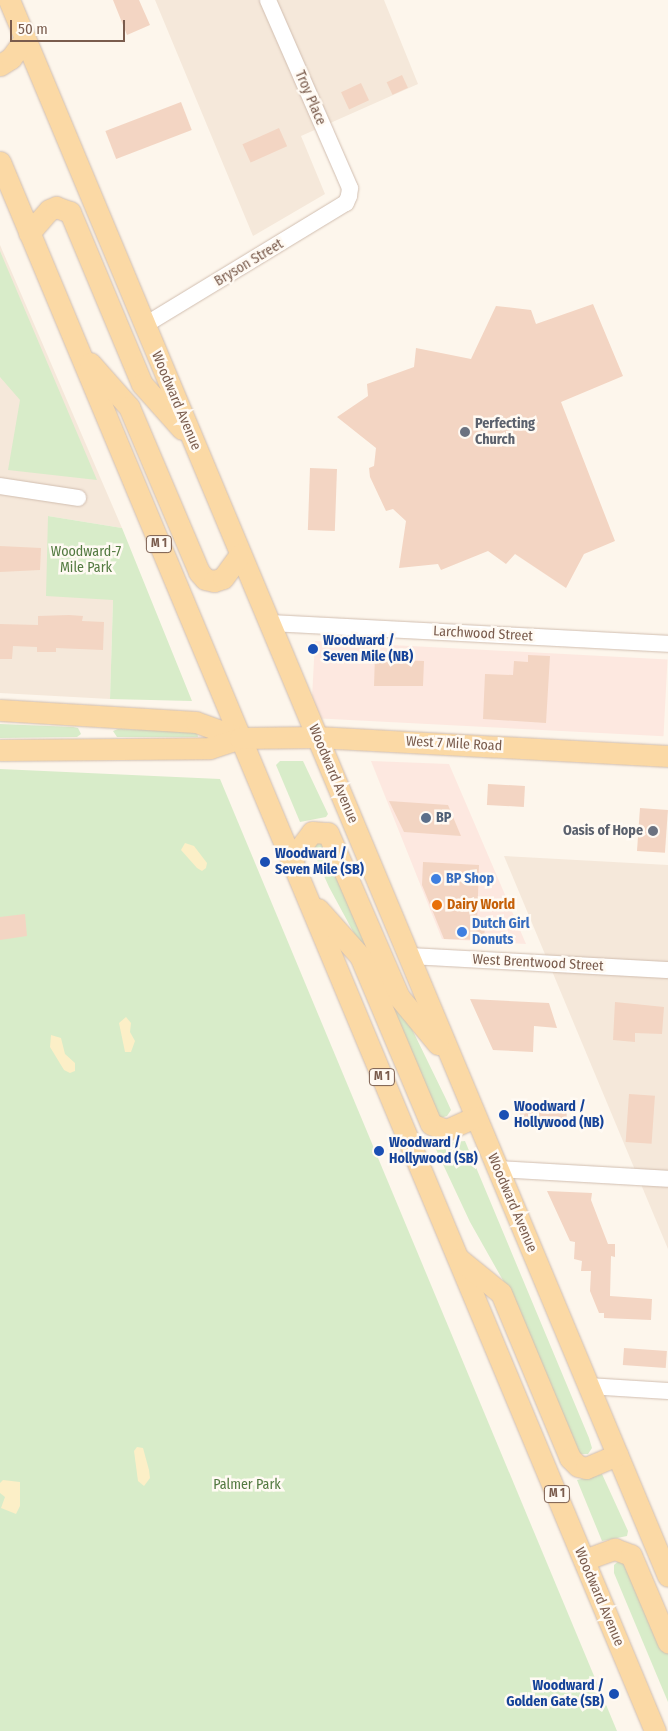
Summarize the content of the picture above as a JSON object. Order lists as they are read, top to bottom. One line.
{"streets":{"main road":["Woodward Avenue","M 1","West 7 Mile Road"],"street":["Troy Place","Bryson Street","Larchwood Street","West Brentwood Street"]},"crossings":[["Troy Place","Bryson Street"],["Bryson Street","Woodward Avenue"],["Woodward Avenue","Larchwood Street"],["Woodward Avenue","West 7 Mile Road"],["Woodward Avenue","West Brentwood Street"]],"parks":["Woodward-7 Mile Park","Palmer Park"],"places":["Perfecting Church","Woodward / Seven Mile (NB)","BP","Oasis of Hope","Woodward / Seven Mile (SB)","BP Shop","Dairy World","Dutch Girl Donuts","Woodward / Hollywood (NB)","Woodward / Hollywood (SB)","Woodward / Golden Gate (SB)"],"scale_bar":"50 m"}
